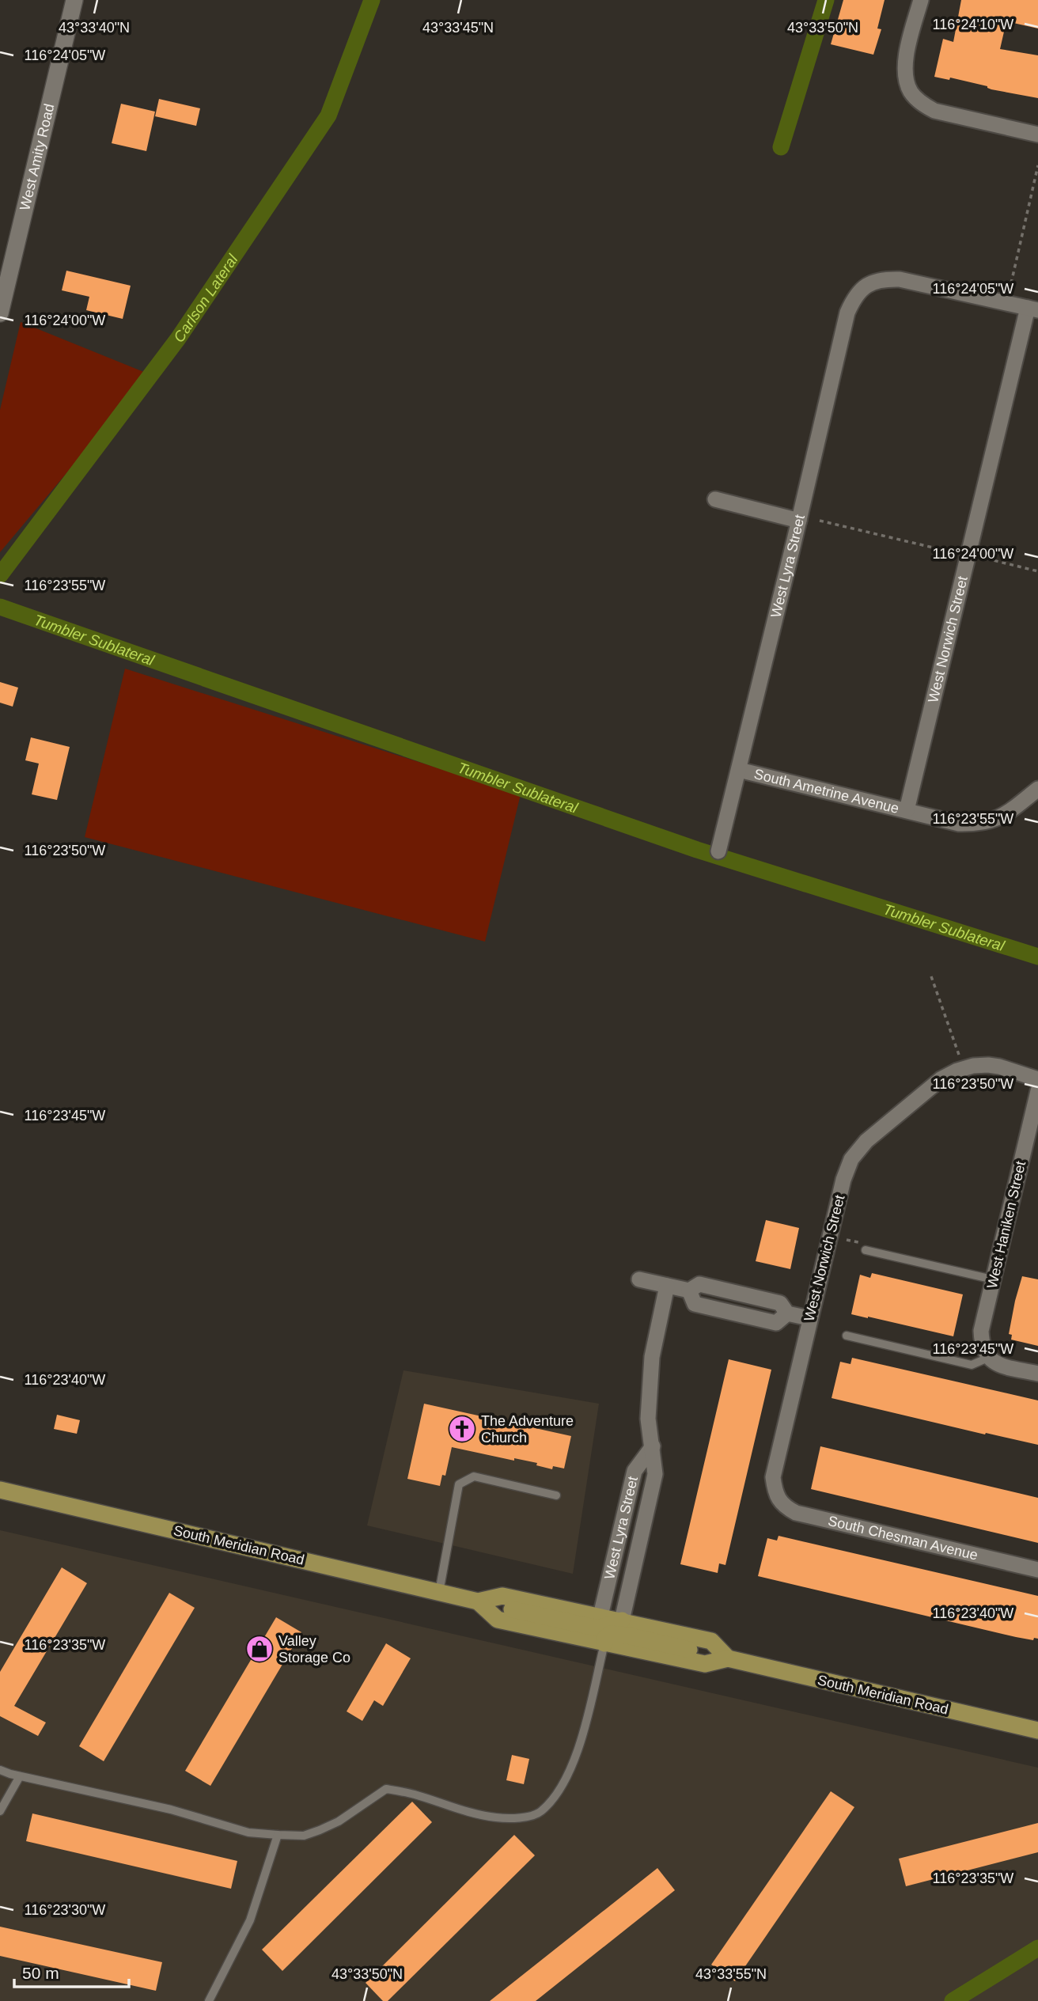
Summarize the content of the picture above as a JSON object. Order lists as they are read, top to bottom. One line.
{"streets":{"main road":["West Amity Road","South Meridian Road"],"street":["West Lyra Street","West Norwich Street","South Ametrine Avenue","West Haniken Street","South Chesman Avenue"]},"crossings":[["West Lyra Street","West Norwich Street"],["West Lyra Street","South Ametrine Avenue"],["West Lyra Street","South Meridian Road"],["West Norwich Street","South Ametrine Avenue"],["West Norwich Street","South Chesman Avenue"]],"water":["Carlson Lateral","Tumbler Sublateral"],"places":{"church":["The Adventure Church"],"shop":["Valley Storage Co"]},"scale_bar":"50 m","coordinates":["116°24'10\"W","43°33'40\"N","43°33'45\"N","43°33'50\"N","116°24'05\"W","116°24'00\"W","116°23'55\"W","116°23'50\"W","116°23'45\"W","116°23'40\"W","116°23'35\"W","116°23'30\"W","43°33'55\"N"]}
